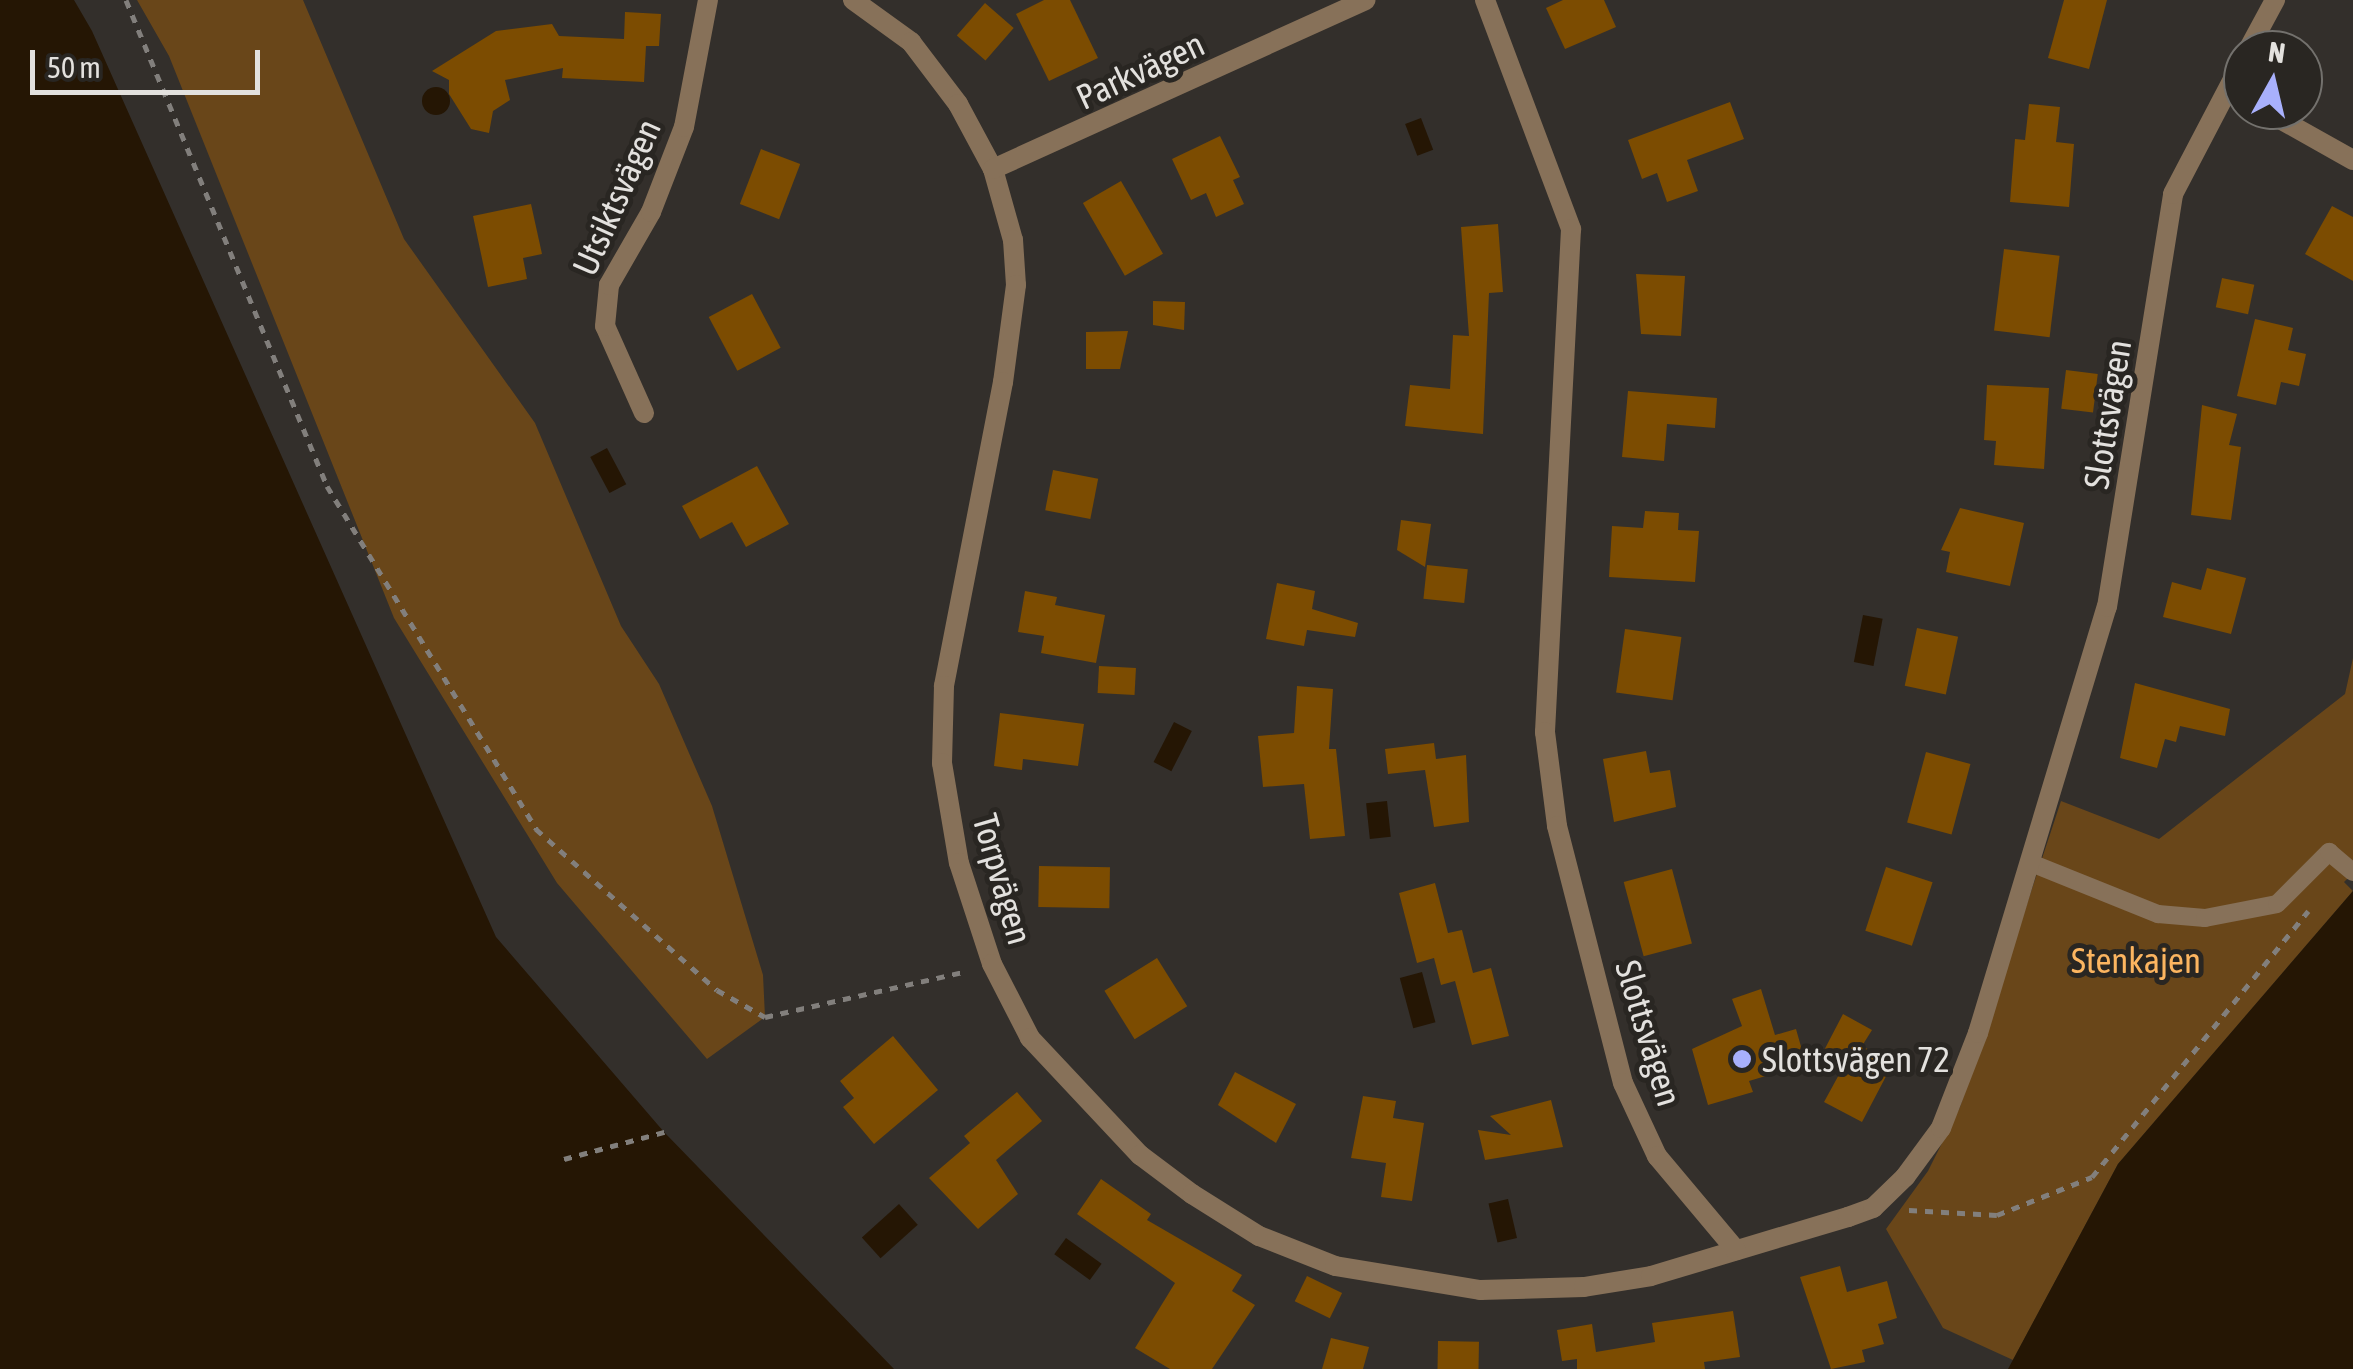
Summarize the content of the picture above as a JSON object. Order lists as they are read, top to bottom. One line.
{"streets":{"street":["Parkvägen","Utsiktsvägen","Slottsvägen","Torpvägen"]},"crossings":[["Parkvägen","Torpvägen"],["Slottsvägen","Torpvägen"]],"parks":["Stenkajen"],"places":["Slottsvägen 72"],"scale_bar":"50 m","north":"top"}
